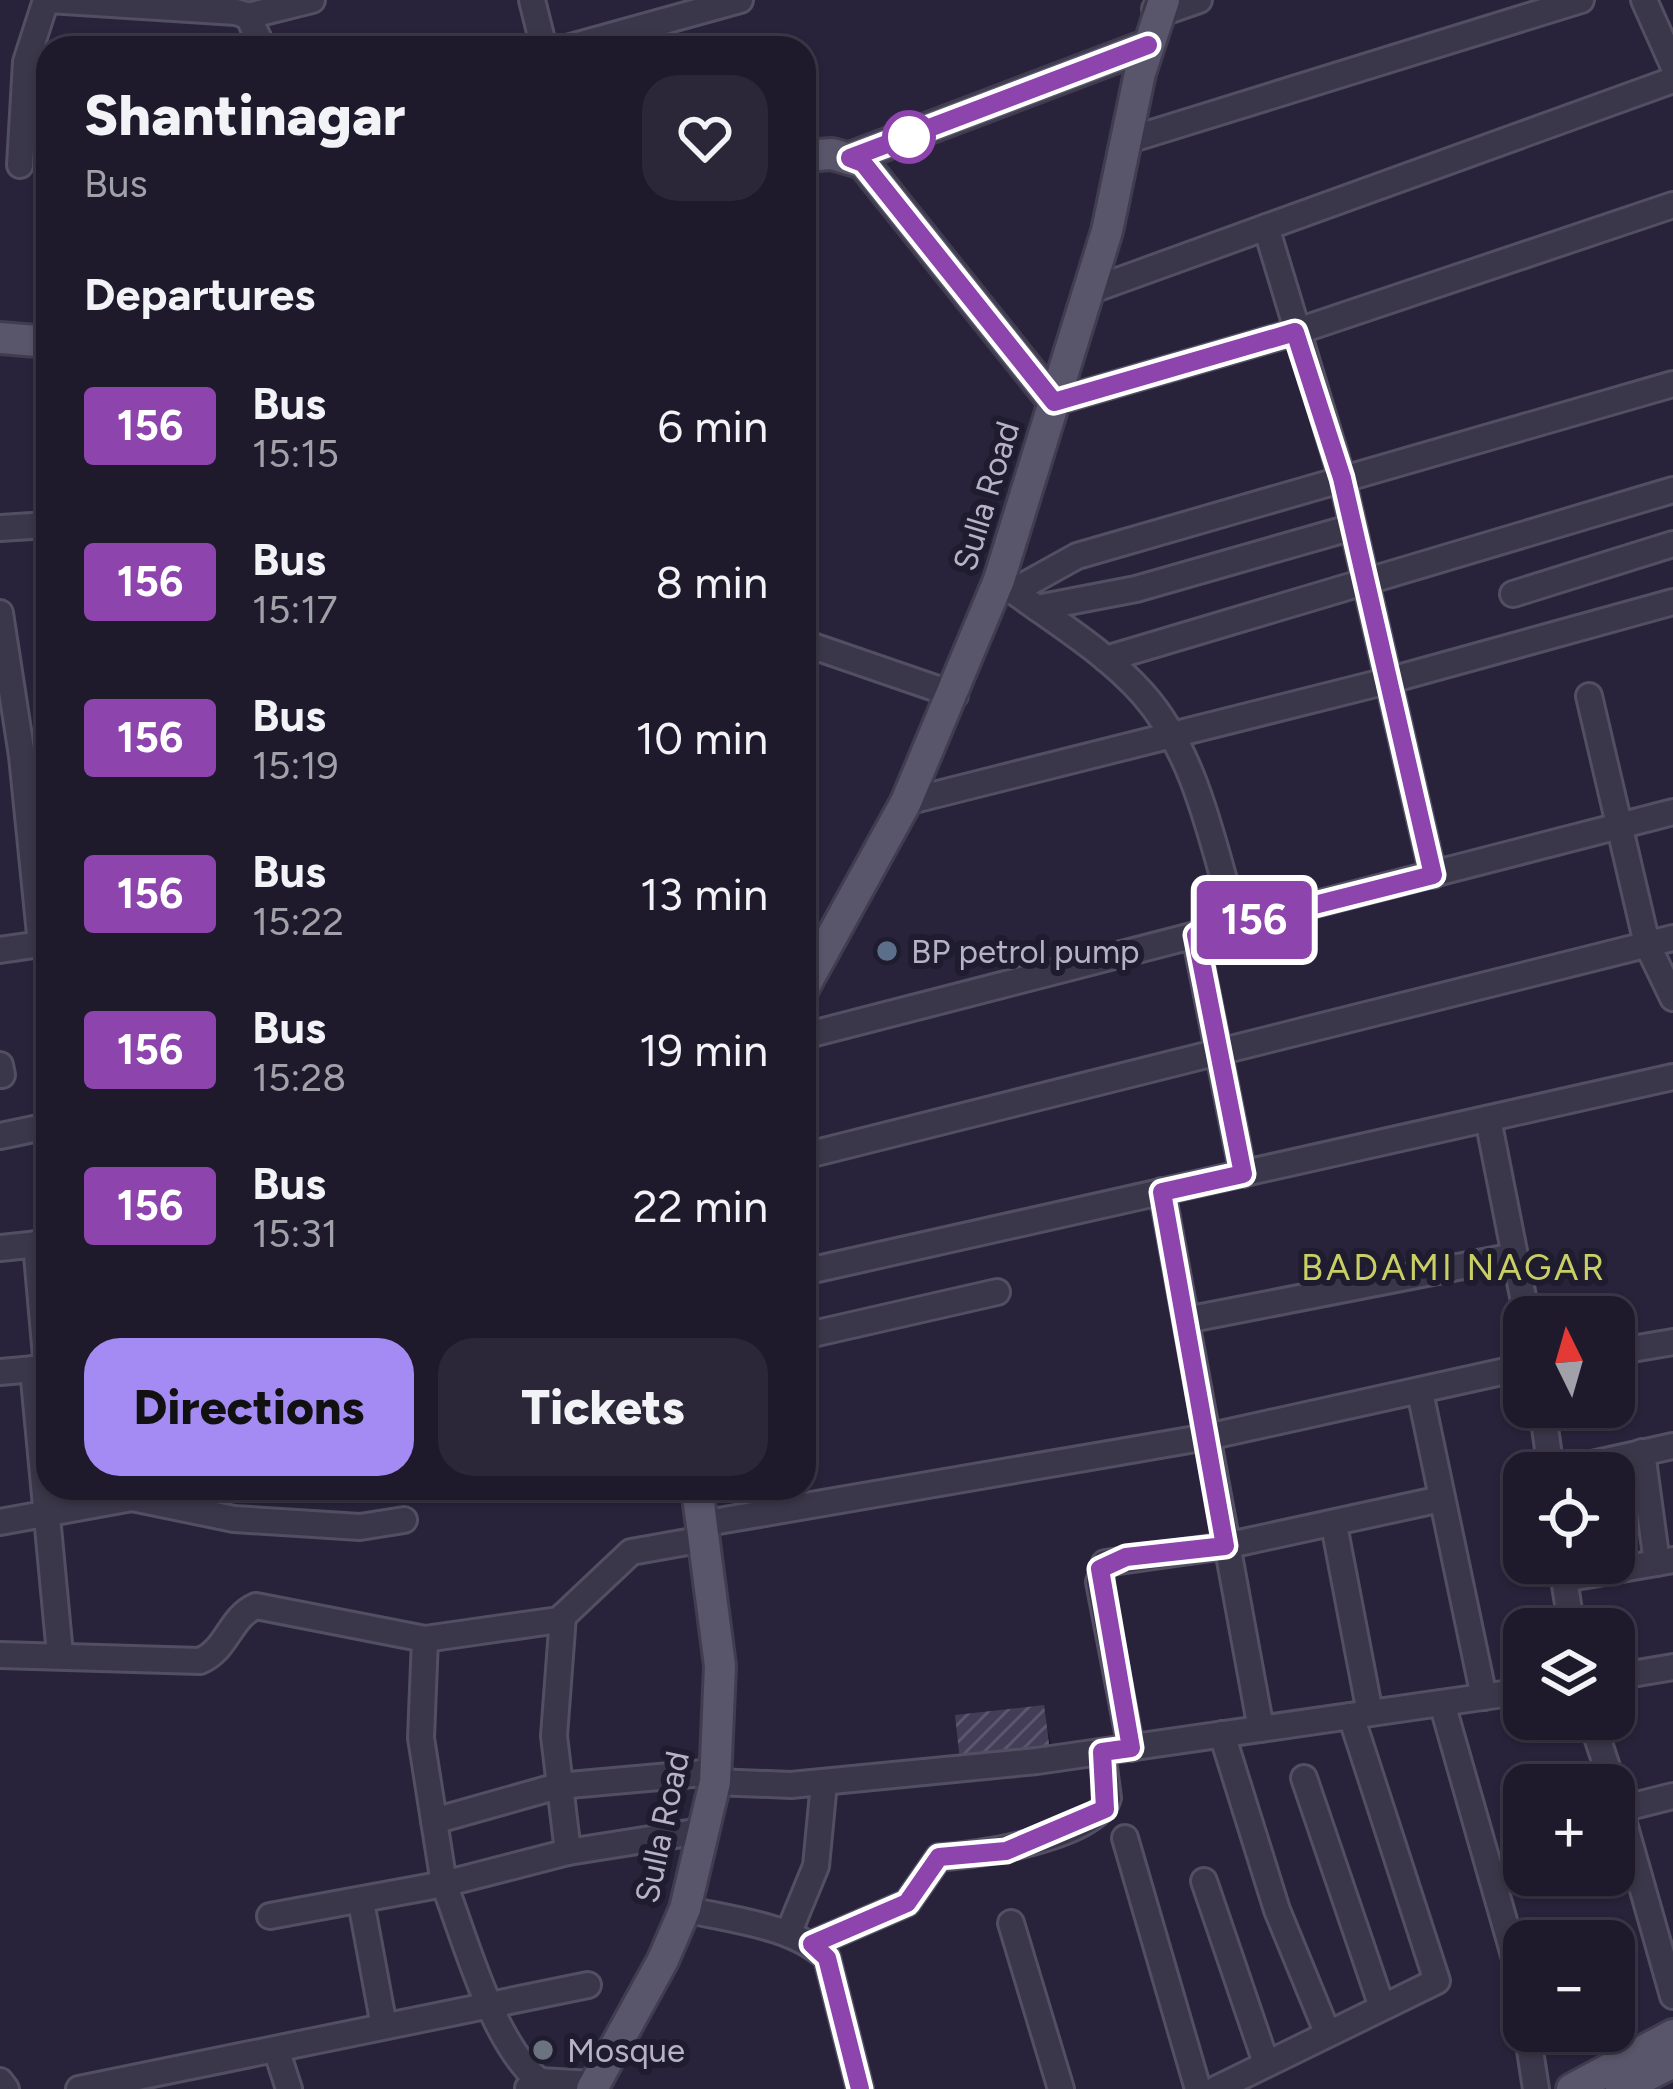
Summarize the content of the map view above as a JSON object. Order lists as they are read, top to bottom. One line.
{"streets":{"main road":["Sulla Road"]},"districts":["BADAMI NAGAR"],"places":["BP petrol pump","Mosque"],"lines":["bus line 156"],"north":"top","page":{"on_map":"156","heading":[["Shantinagar","Bus"],"Departures"],"list":[{"mark":"156","name":"Bus","note":"15:15","value":"6 min"},{"mark":"156","name":"Bus","note":"15:17","value":"8 min"},{"mark":"156","name":"Bus","note":"15:19","value":"10 min"},{"mark":"156","name":"Bus","note":"15:22","value":"13 min"},{"mark":"156","name":"Bus","note":"15:28","value":"19 min"},{"mark":"156","name":"Bus","note":"15:31","value":"22 min"}],"map_buttons":["+","−"],"buttons":["Directions","Tickets"]}}
